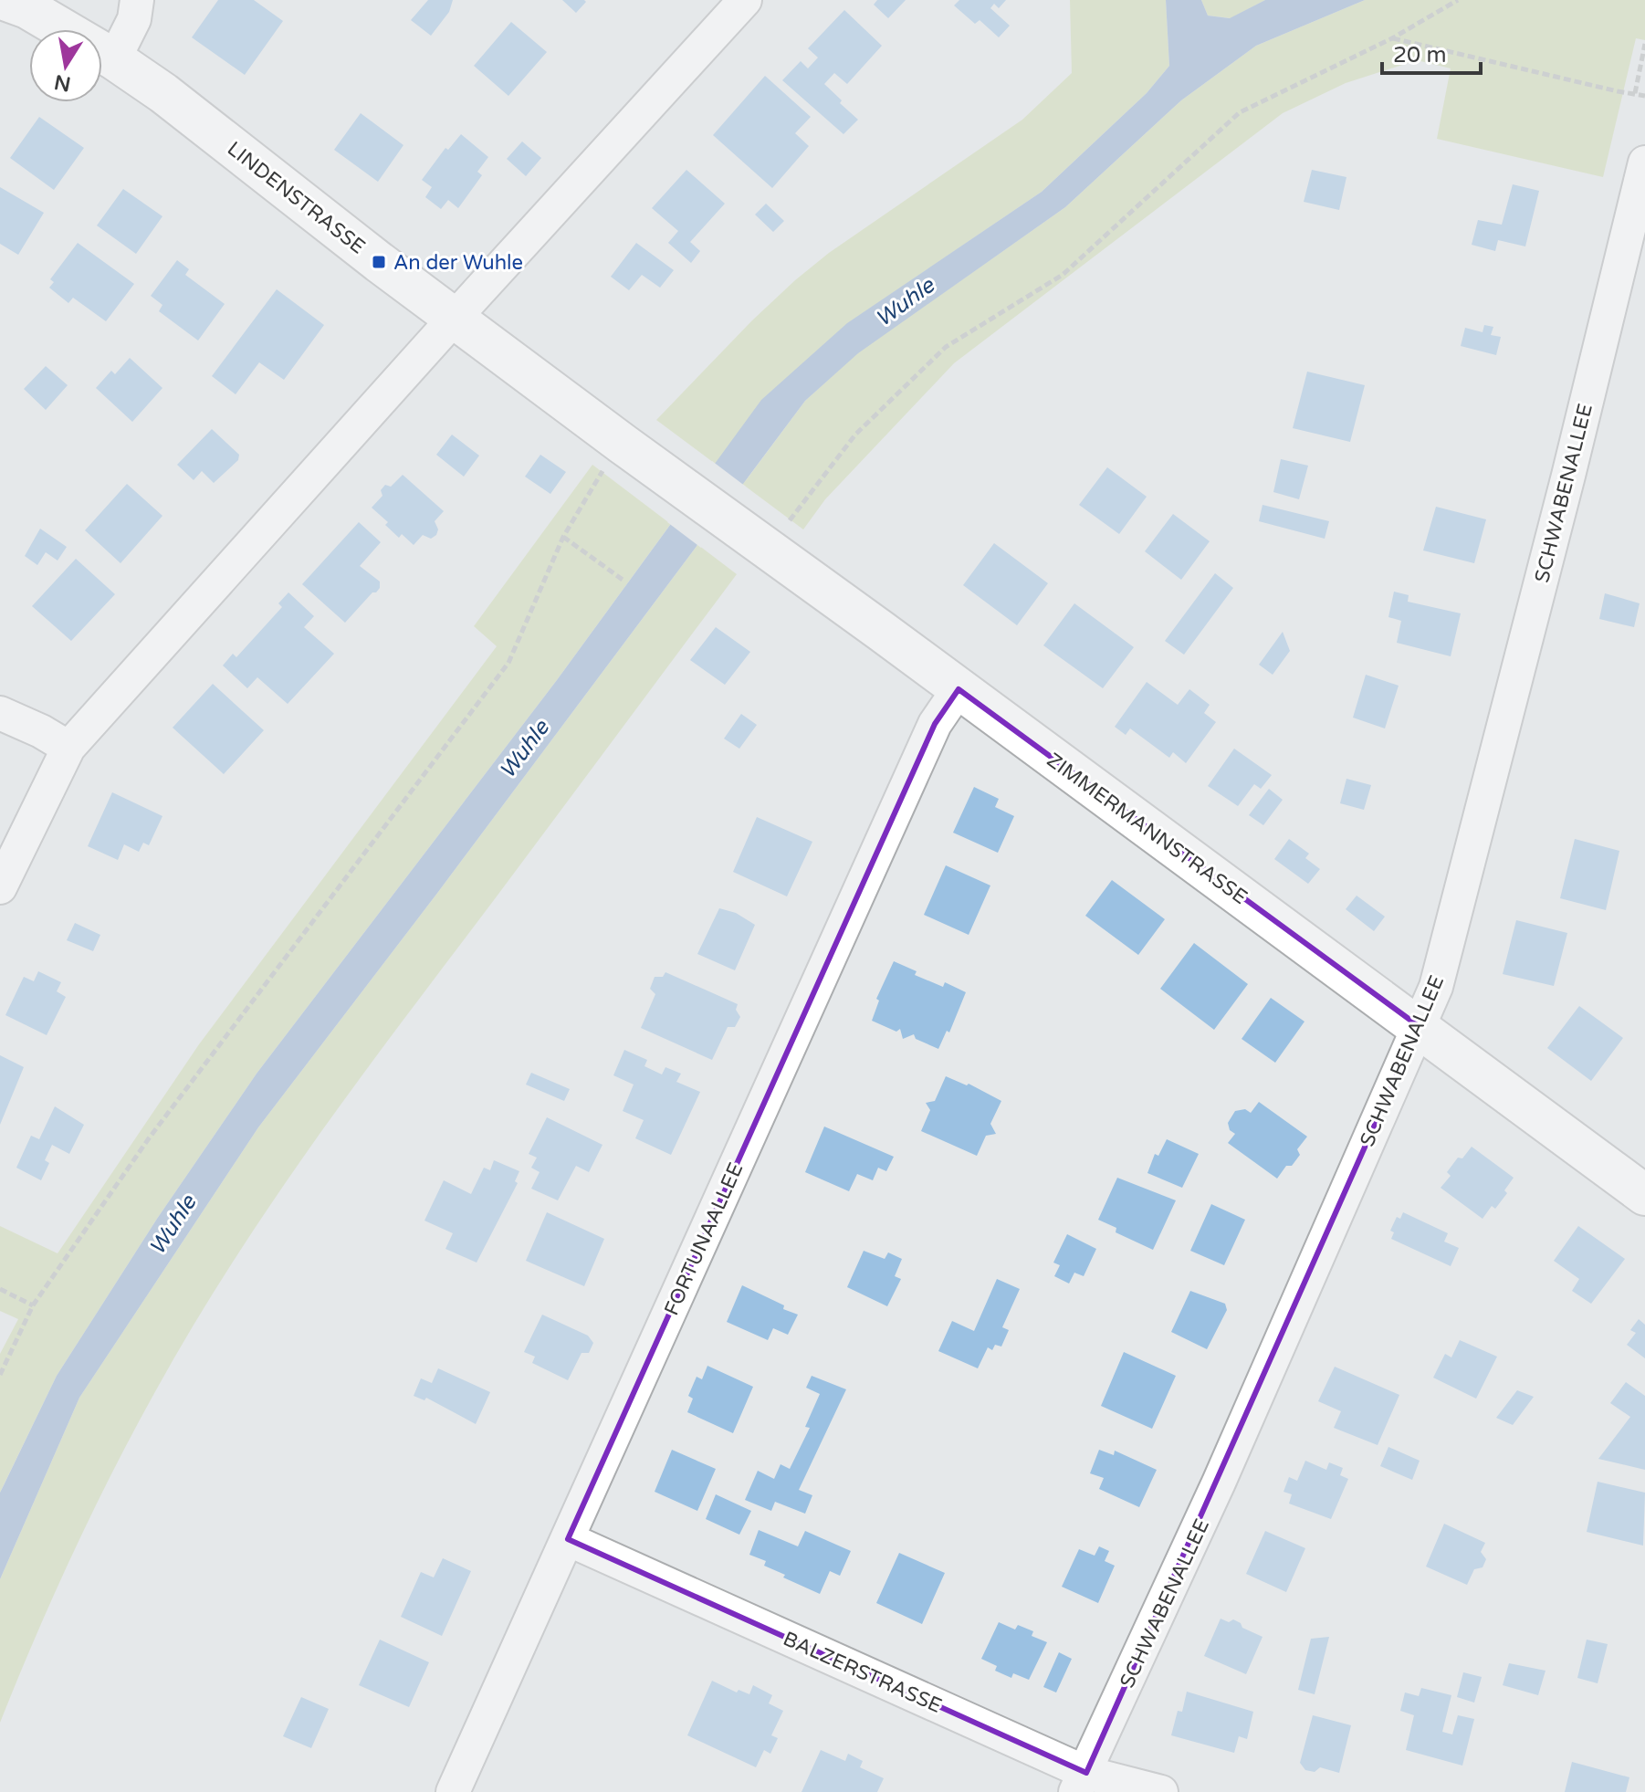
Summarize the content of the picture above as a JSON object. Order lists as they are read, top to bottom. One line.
{"streets":{"street":["LINDENSTRASSE","SCHWABENALLEE","ZIMMERMANNSTRASSE","FORTUNAALLEE","BALZERSTRASSE"]},"crossings":[["LINDENSTRASSE","ZIMMERMANNSTRASSE"],["SCHWABENALLEE","ZIMMERMANNSTRASSE"],["SCHWABENALLEE","BALZERSTRASSE"],["ZIMMERMANNSTRASSE","FORTUNAALLEE"],["FORTUNAALLEE","BALZERSTRASSE"]],"water":["Wuhle"],"places":{"transit":["An der Wuhle"]},"scale_bar":"20 m","north":"bottom"}
